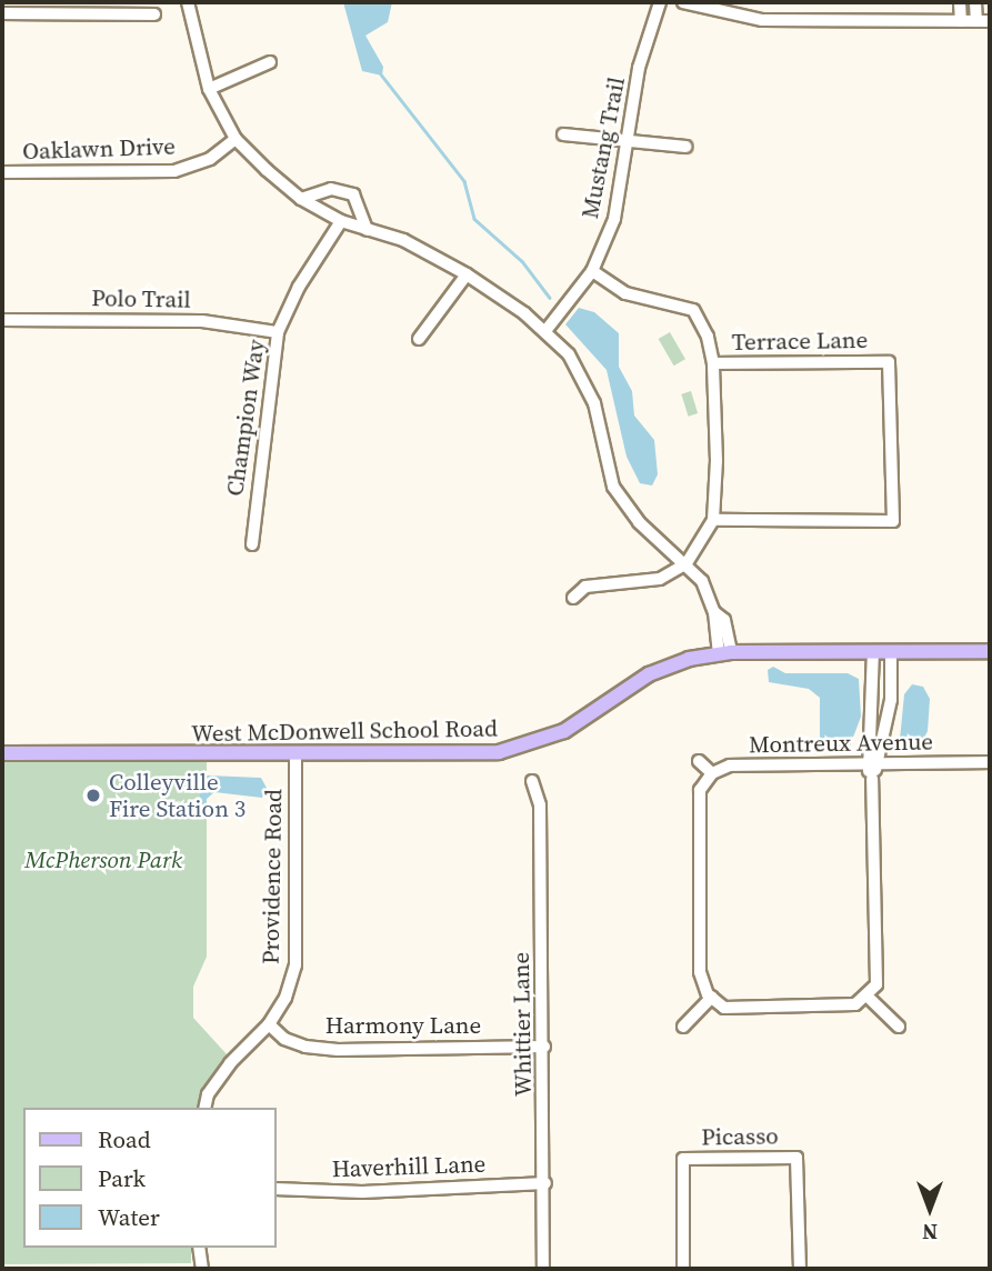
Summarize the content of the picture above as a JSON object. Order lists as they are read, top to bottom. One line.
{"streets":{"main road":["West McDonwell School Road"],"street":["Mustang Trail","Oaklawn Drive","Polo Trail","Terrace Lane","Champion Way","Montreux Avenue","Providence Road","Whittier Lane","Harmony Lane","Picasso","Haverhill Lane"]},"crossings":[["Polo Trail","Champion Way"],["West McDonwell School Road","Providence Road"],["Providence Road","Harmony Lane"],["Whittier Lane","Harmony Lane"],["Whittier Lane","Haverhill Lane"]],"parks":["McPherson Park"],"places":["Colleyville Fire Station 3"],"legend":["Road","Park","Water"],"north":"bottom"}
